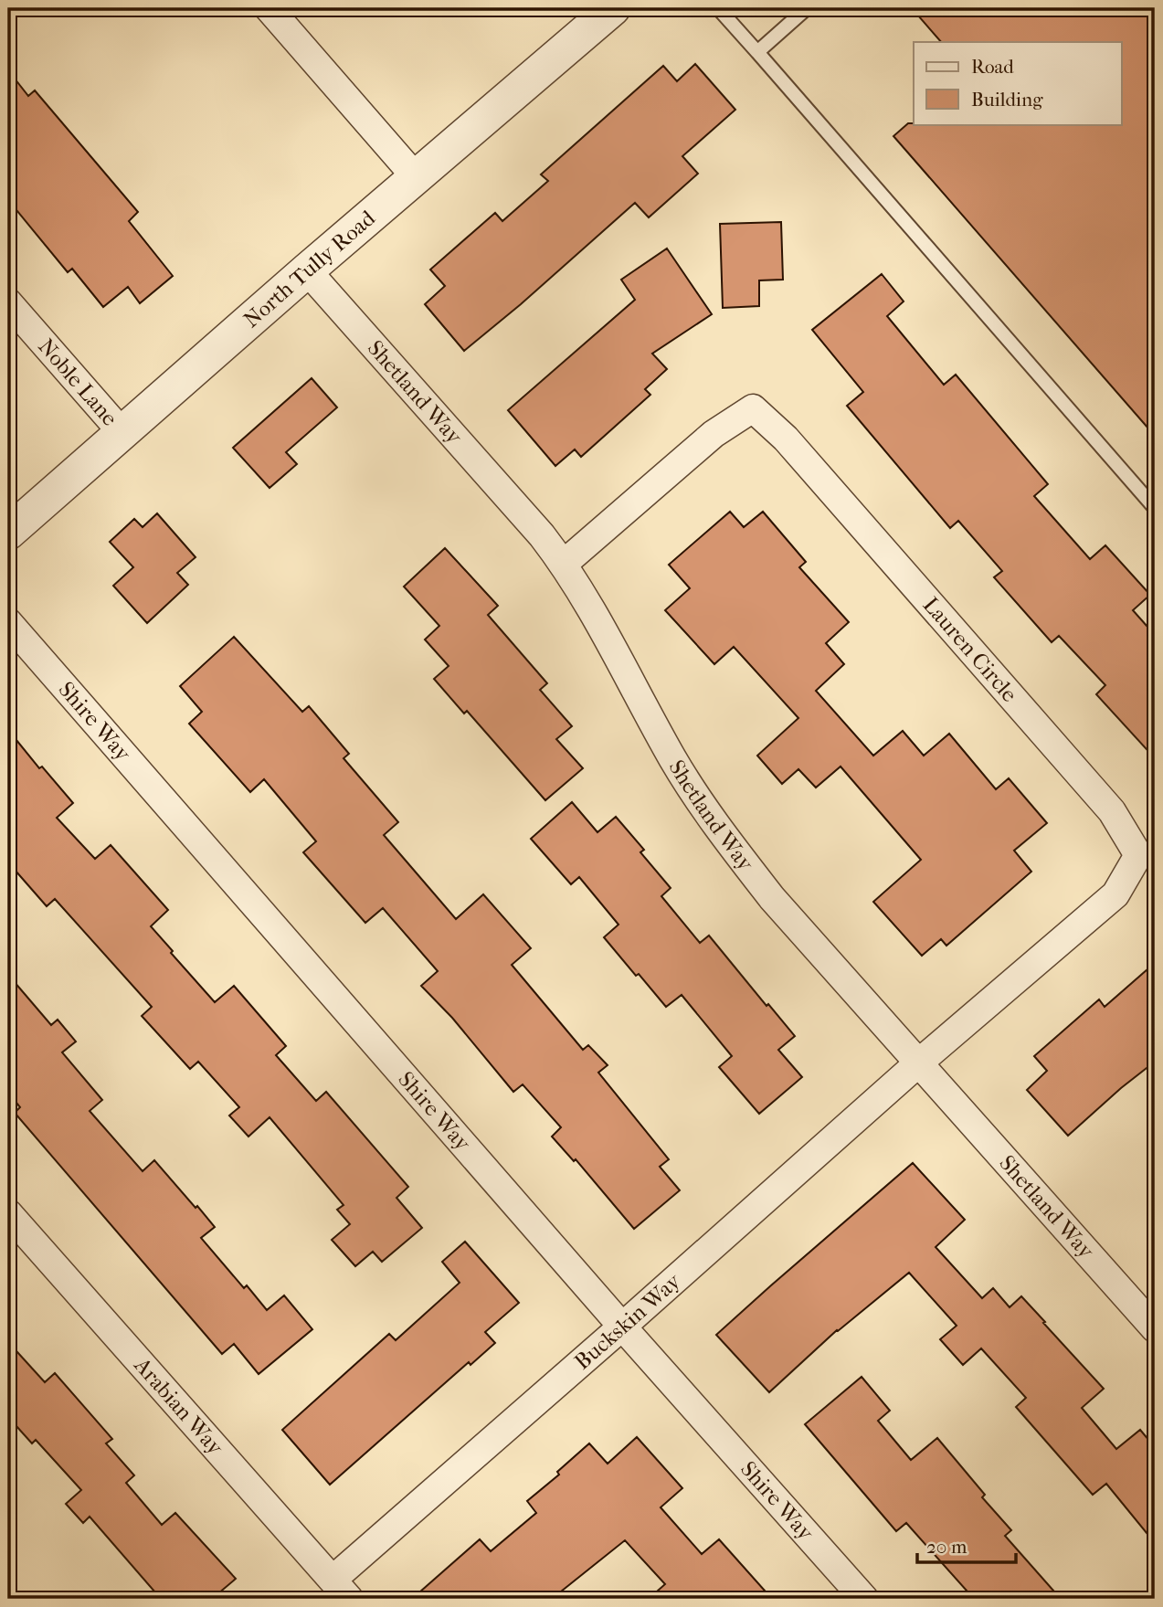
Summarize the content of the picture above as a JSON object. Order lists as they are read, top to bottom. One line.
{"streets":{"street":["North Tully Road","Noble Lane","Shetland Way","Lauren Circle","Shire Way","Buckskin Way","Arabian Way"]},"crossings":[["North Tully Road","Noble Lane"],["North Tully Road","Shetland Way"],["Shetland Way","Lauren Circle"],["Shetland Way","Buckskin Way"],["Lauren Circle","Buckskin Way"],["Shire Way","Buckskin Way"],["Buckskin Way","Arabian Way"]],"legend":["Road","Building"],"scale_bar":"20 m"}
